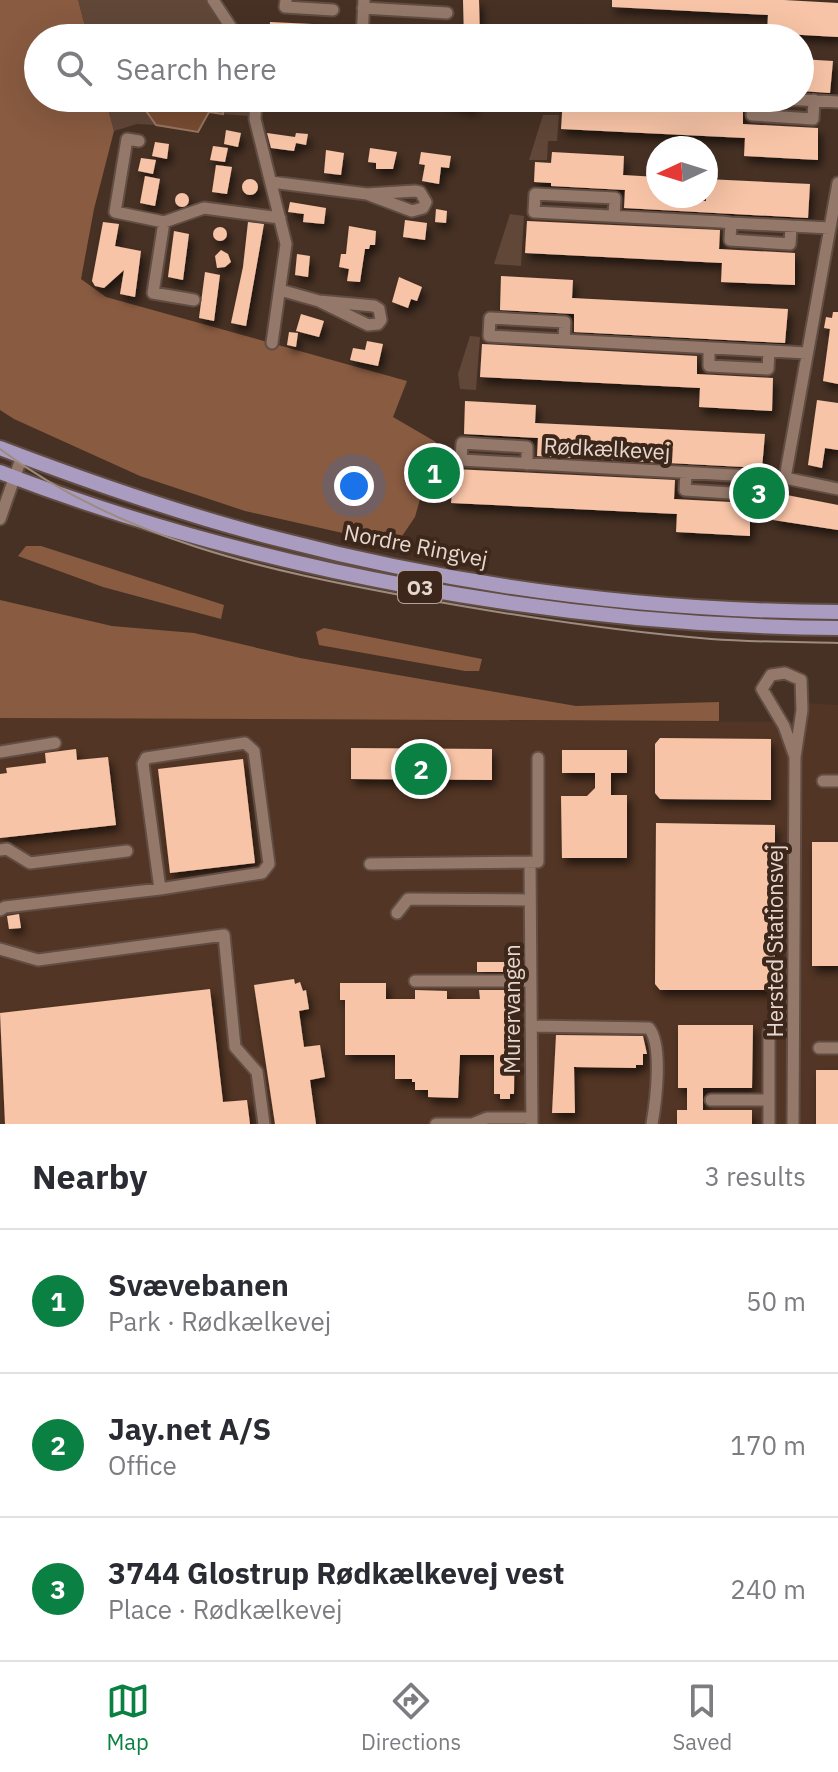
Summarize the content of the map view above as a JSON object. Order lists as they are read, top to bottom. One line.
{"streets":{"main road":["Nordre Ringvej","O3"],"street":["Rødkælkevej","Hersted Stationsvej","Murervangen"]},"north":"left","page":{"search":"Search here","pins":["1","3","2"],"heading":["Nearby","3 results"],"list":[{"mark":"1","name":"Svævebanen","note":"Park · Rødkælkevej","value":"50 m"},{"mark":"2","name":"Jay.net A/S","note":"Office","value":"170 m"},{"mark":"3","name":"3744 Glostrup Rødkælkevej vest","note":"Place · Rødkælkevej","value":"240 m"}],"nav":["Map","Directions","Saved"]}}
